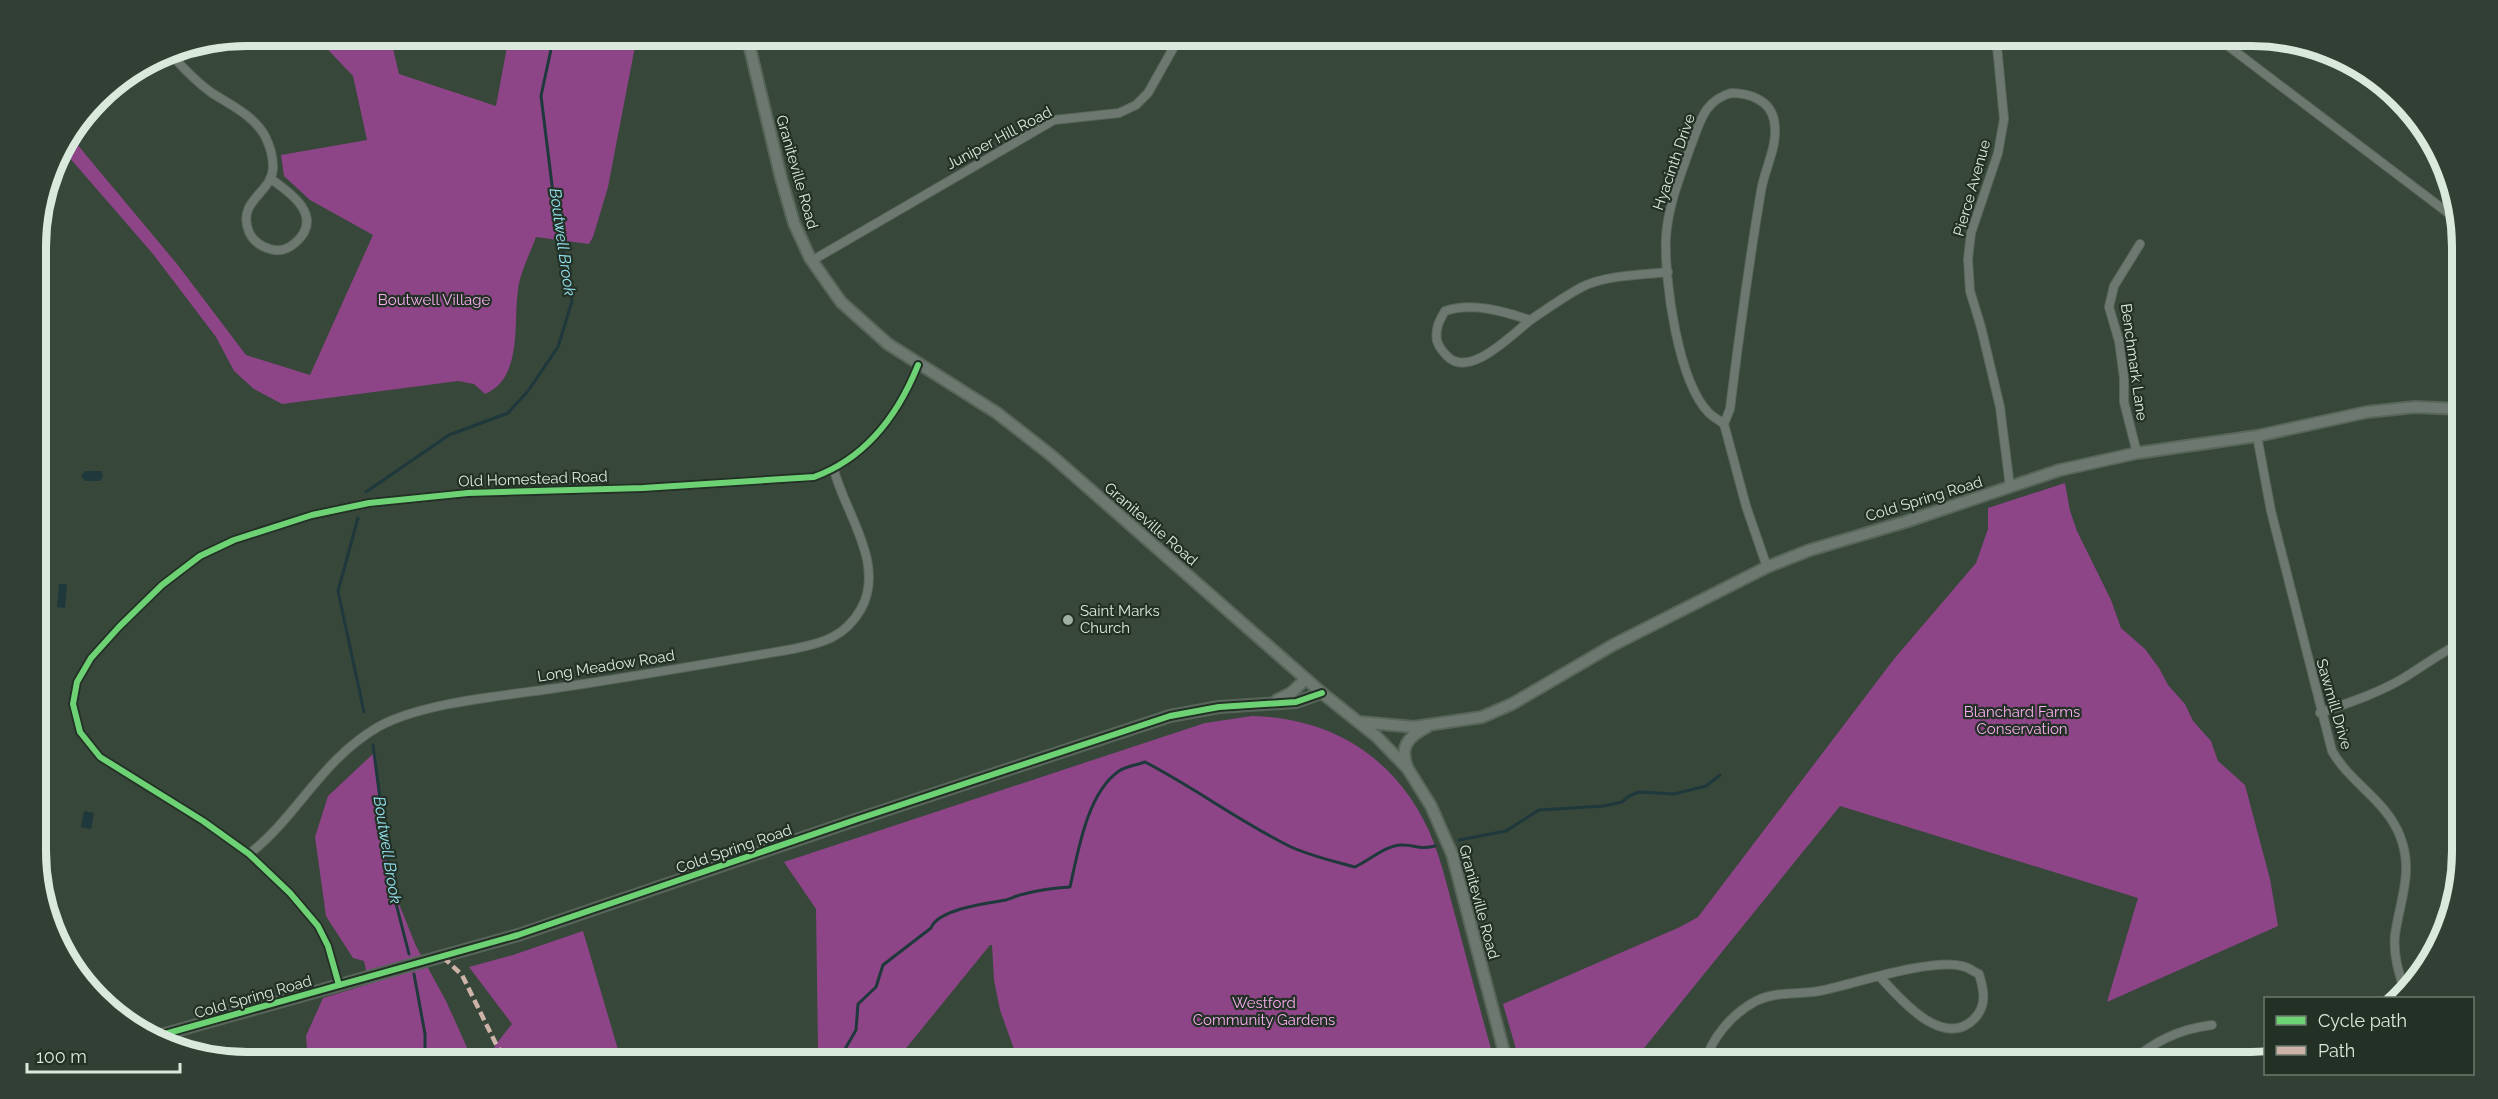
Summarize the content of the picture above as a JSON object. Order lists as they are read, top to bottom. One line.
{"streets":{"street":["Juniper Hill Road","Hyacinth Drive","Graniteville Road","Pierce Avenue","Benchmark Lane","Old Homestead Road","Cold Spring Road","Long Meadow Road","Sawmill Drive"]},"crossings":[["Juniper Hill Road","Graniteville Road"],["Graniteville Road","Old Homestead Road"],["Graniteville Road","Cold Spring Road"],["Pierce Avenue","Cold Spring Road"],["Benchmark Lane","Cold Spring Road"],["Old Homestead Road","Cold Spring Road"],["Old Homestead Road","Long Meadow Road"],["Cold Spring Road","Sawmill Drive"]],"water":["Boutwell Brook"],"parks":["Boutwell Village","Blanchard Farms Conservation","Westford Community Gardens"],"places":["Saint Marks Church"],"legend":["Cycle path","Path"],"scale_bar":"100 m"}
